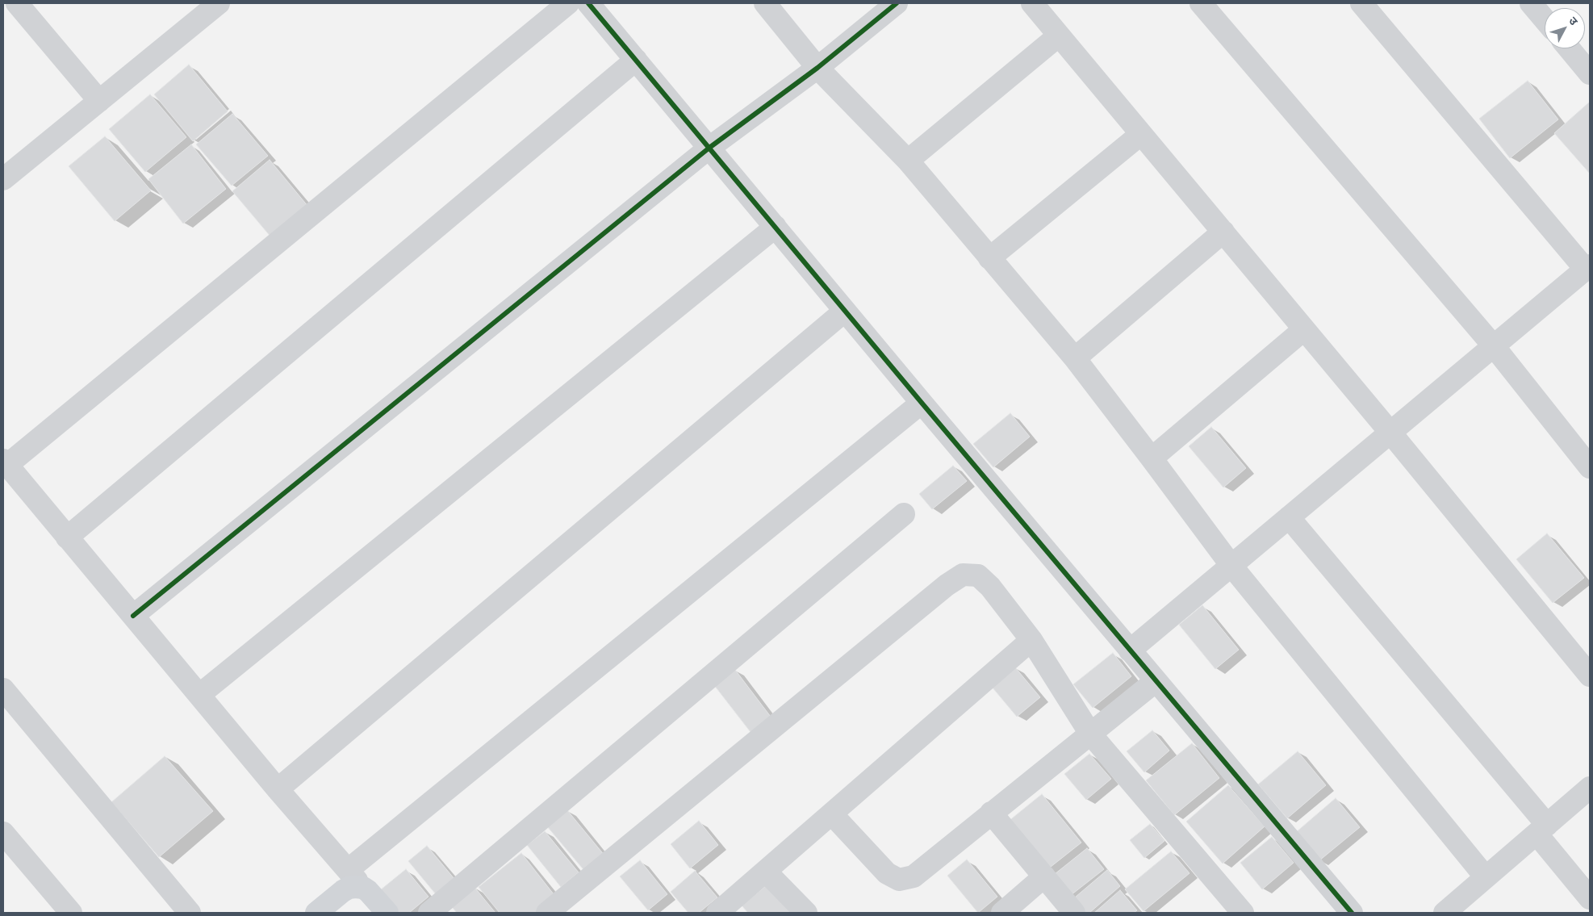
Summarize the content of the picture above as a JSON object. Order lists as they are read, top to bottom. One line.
{"north":"top right"}
